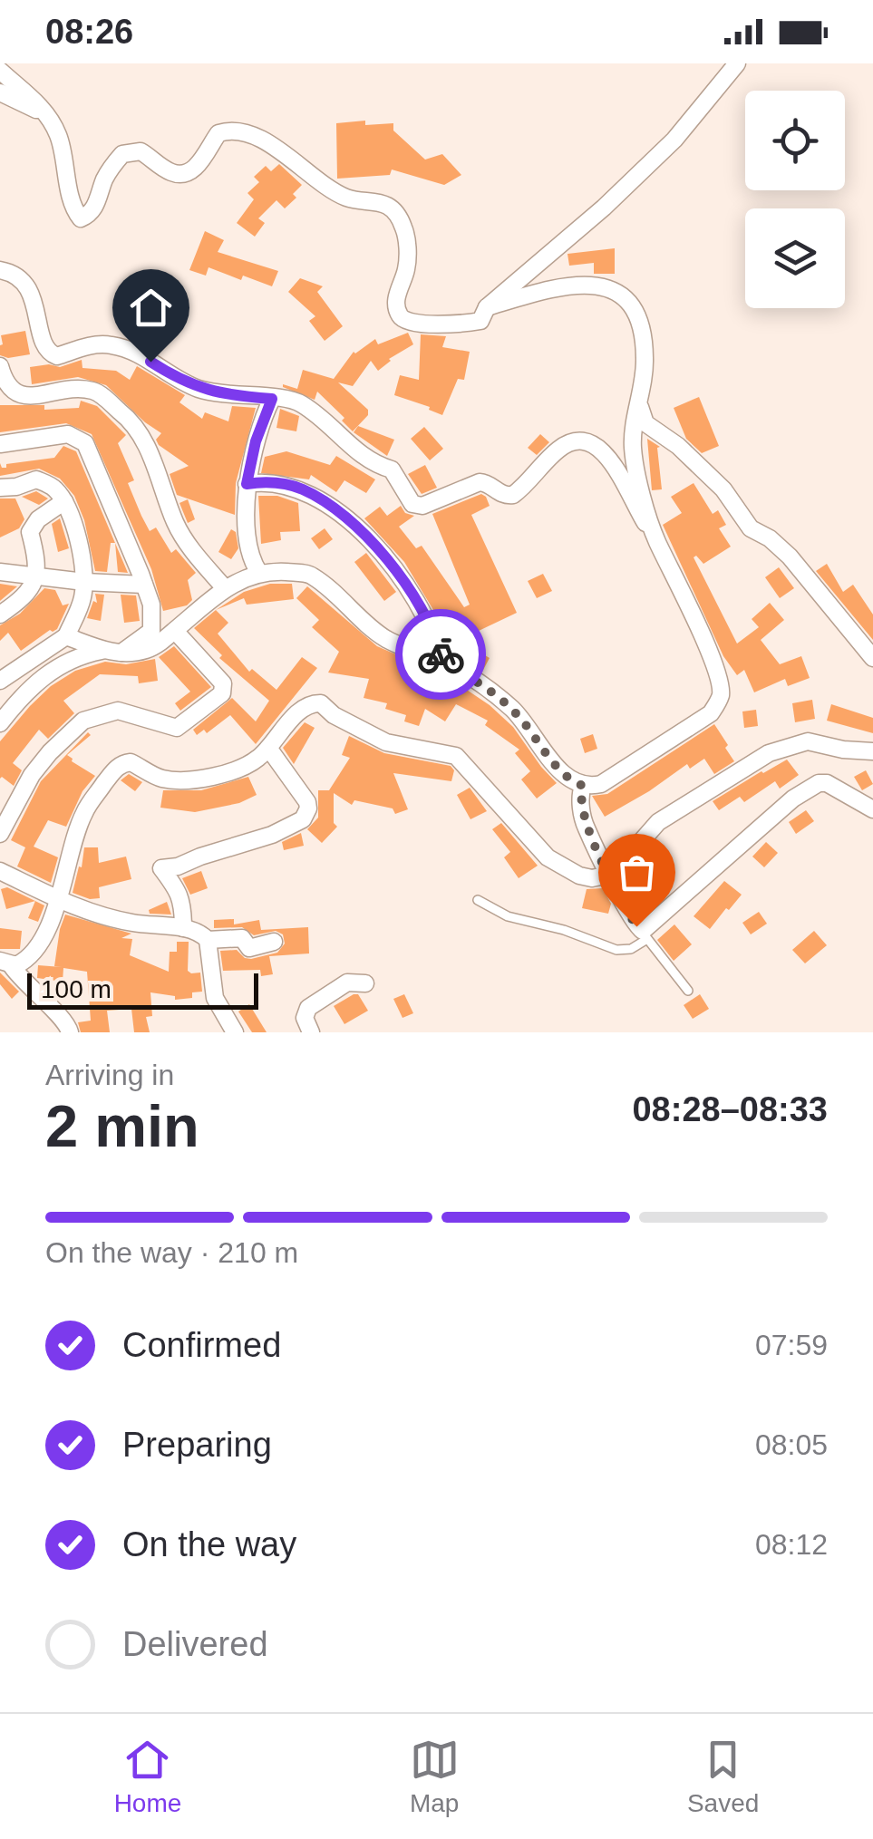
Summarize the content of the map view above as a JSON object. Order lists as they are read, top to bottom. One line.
{"scale_bar":"100 m","page":{"status":"08:26","scale":"100 m","heading":["2 min","Arriving in","08:28–08:33"],"bar":"On the way · 210 m","list":[["Confirmed","07:59"],["Preparing","08:05"],["On the way","08:12"],"Delivered"],"tabs":["Home","Map","Saved"]}}
